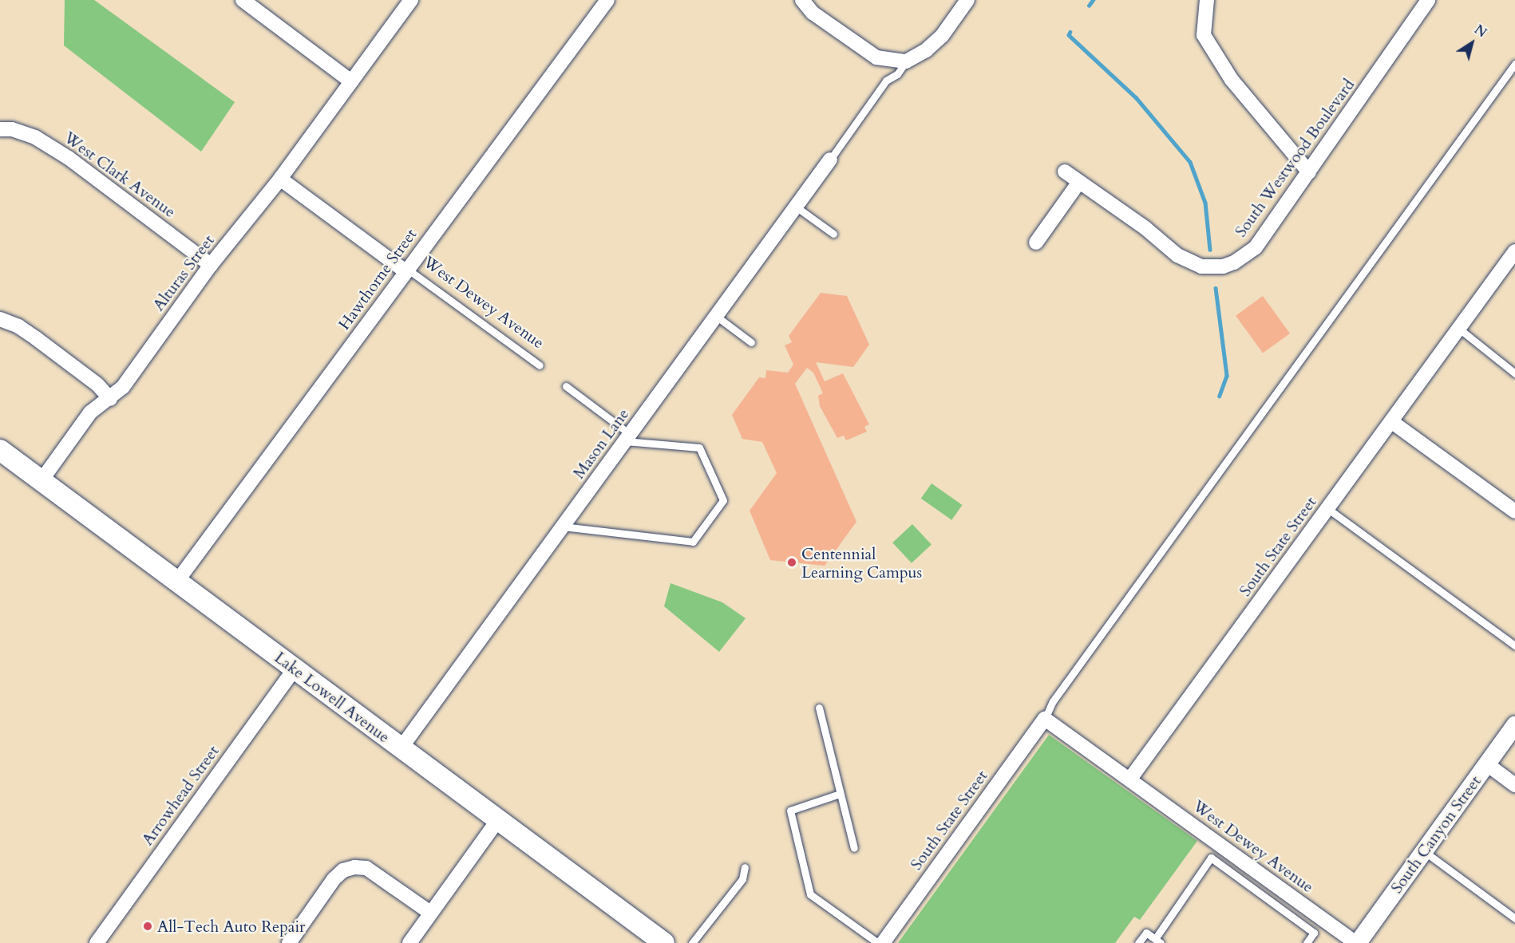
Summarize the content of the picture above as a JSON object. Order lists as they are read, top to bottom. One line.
{"streets":{"main road":["Lake Lowell Avenue"],"street":["South Westwood Boulevard","West Clark Avenue","Alturas Street","Hawthorne Street","West Dewey Avenue","Mason Lane","South State Street","Arrowhead Street","South Canyon Street"]},"crossings":[["West Clark Avenue","Alturas Street"],["Alturas Street","West Dewey Avenue"],["Alturas Street","Lake Lowell Avenue"],["Hawthorne Street","West Dewey Avenue"],["Hawthorne Street","Lake Lowell Avenue"],["West Dewey Avenue","South State Street"],["West Dewey Avenue","South Canyon Street"],["Mason Lane","Lake Lowell Avenue"],["Lake Lowell Avenue","Arrowhead Street"]],"places":["Centennial Learning Campus","All-Tech Auto Repair"],"north":"top right"}
